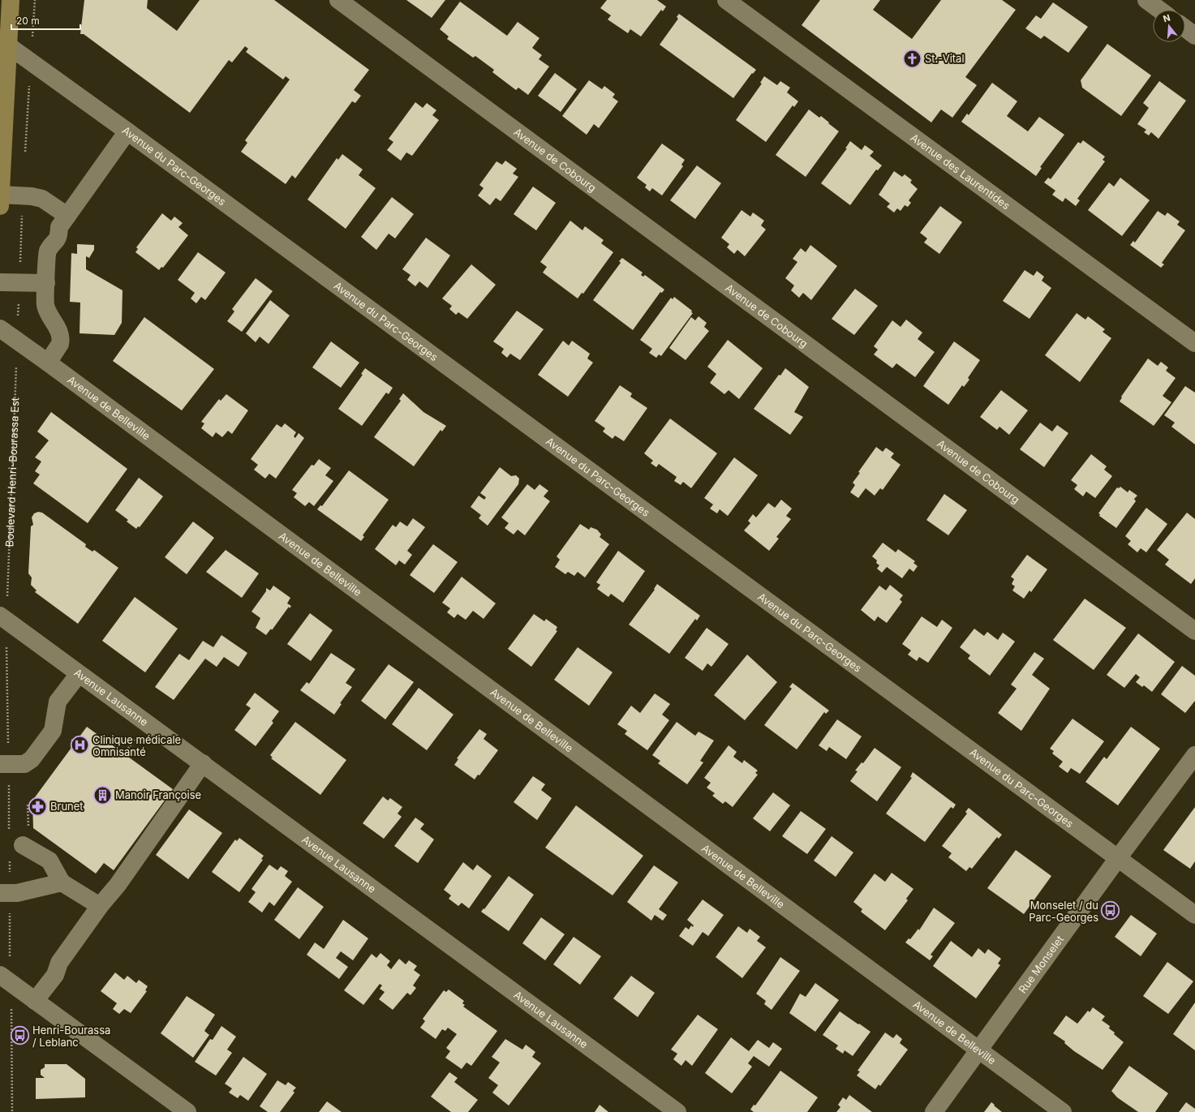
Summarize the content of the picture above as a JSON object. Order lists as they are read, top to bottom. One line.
{"streets":{"street":["Avenue de Cobourg","Avenue du Parc-Georges","Avenue des Laurentides","Avenue de Belleville","Avenue Lausanne","Rue Monselet"],"path":["Boulevard Henri-Bourassa Est"]},"crossings":[["Avenue du Parc-Georges","Rue Monselet"],["Avenue de Belleville","Rue Monselet"]],"places":{"church":["St.-Vital"],"hospital":["Clinique médicale Omnisanté"],"building":["Manoir Françoise"],"pharmacy":["Brunet"],"bus stop":["Monselet / du Parc-Georges","Henri-Bourassa / Leblanc"]},"scale_bar":"20 m","north":"top"}
